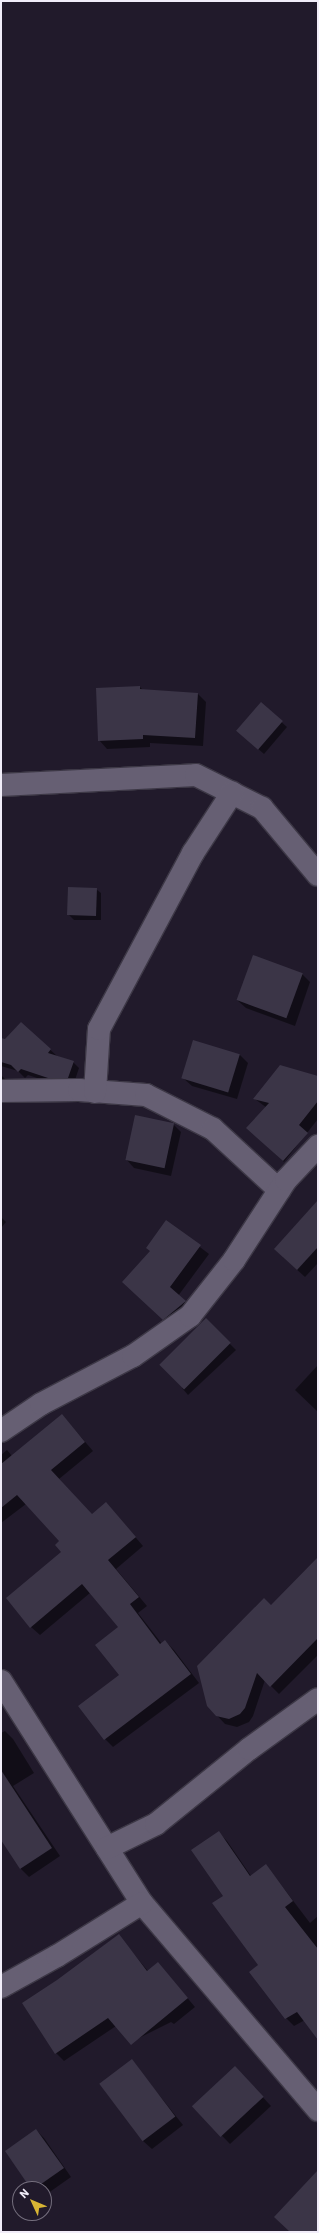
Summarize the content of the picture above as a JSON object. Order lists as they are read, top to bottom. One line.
{"north":"top left"}
